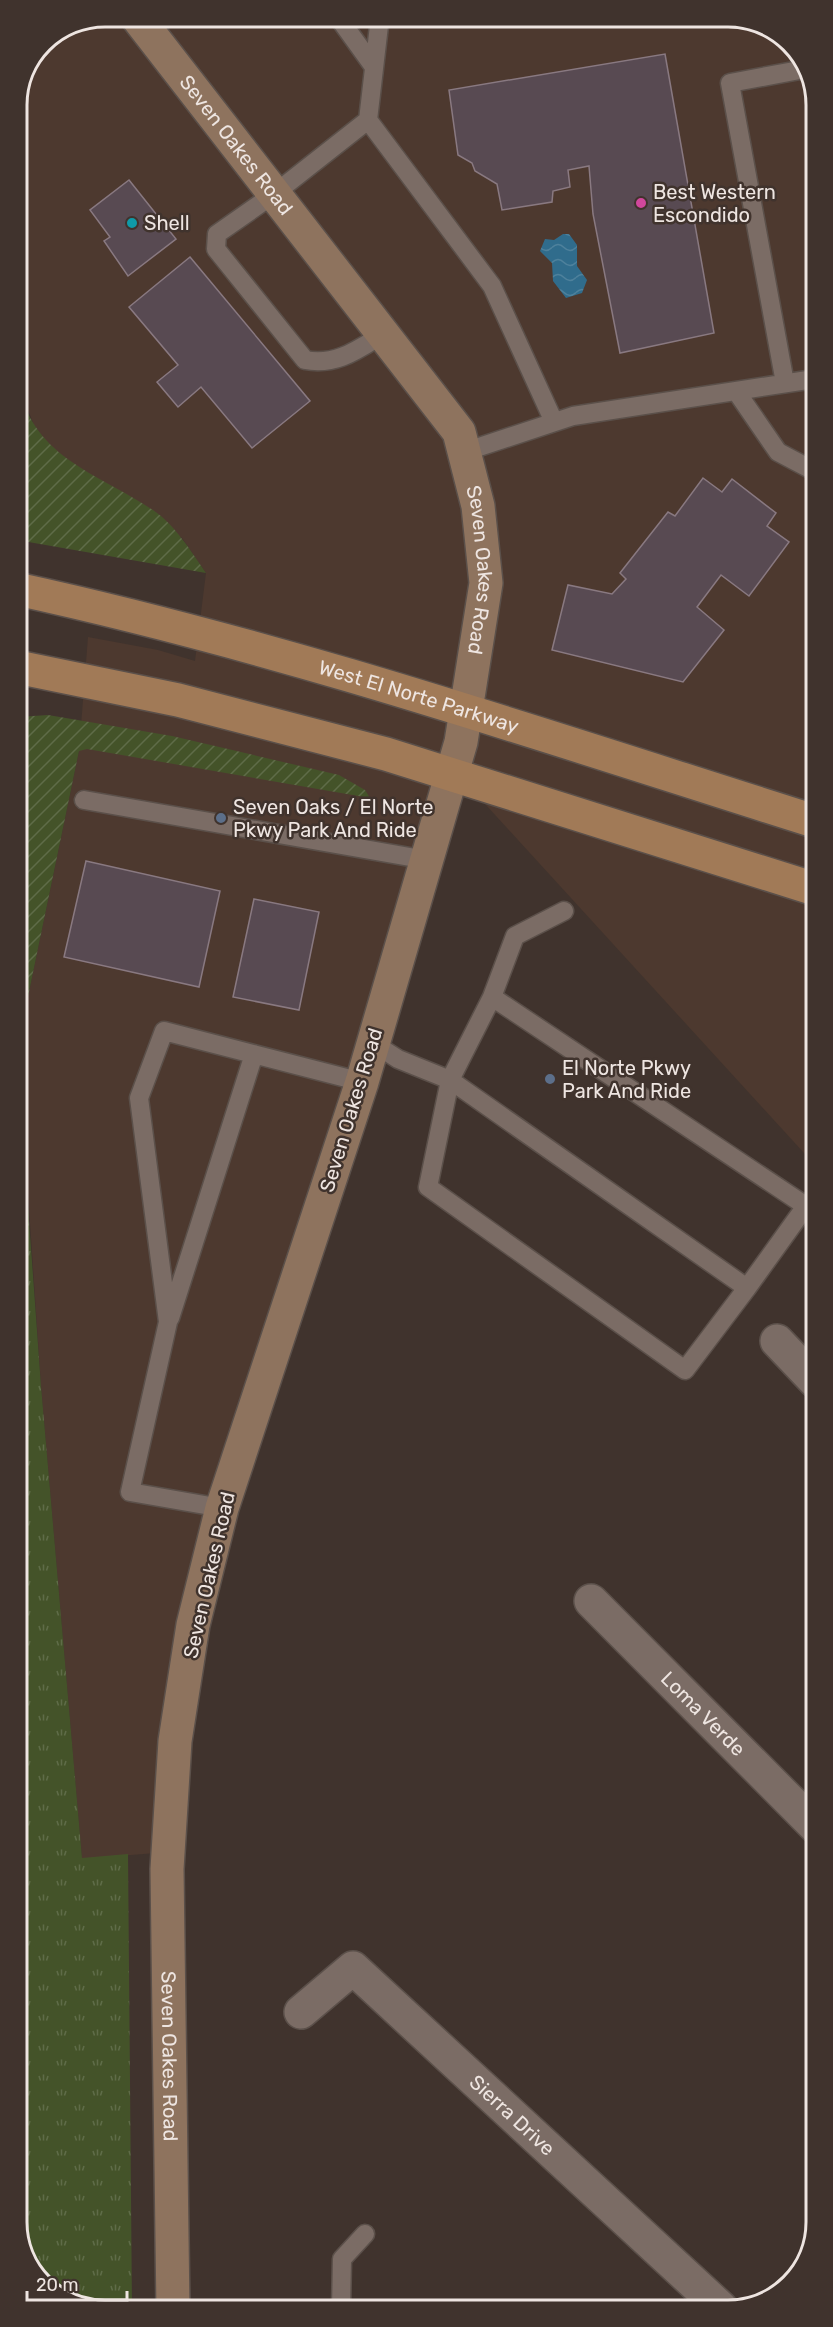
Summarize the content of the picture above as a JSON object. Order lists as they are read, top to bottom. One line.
{"streets":{"main road":["West El Norte Parkway"],"street":["Seven Oakes Road","Loma Verde","Sierra Drive"]},"crossings":[["Seven Oakes Road","West El Norte Parkway"]],"places":["Best Western Escondido","Shell","Seven Oaks / El Norte Pkwy Park And Ride","El Norte Pkwy Park And Ride"],"scale_bar":"20 m"}
